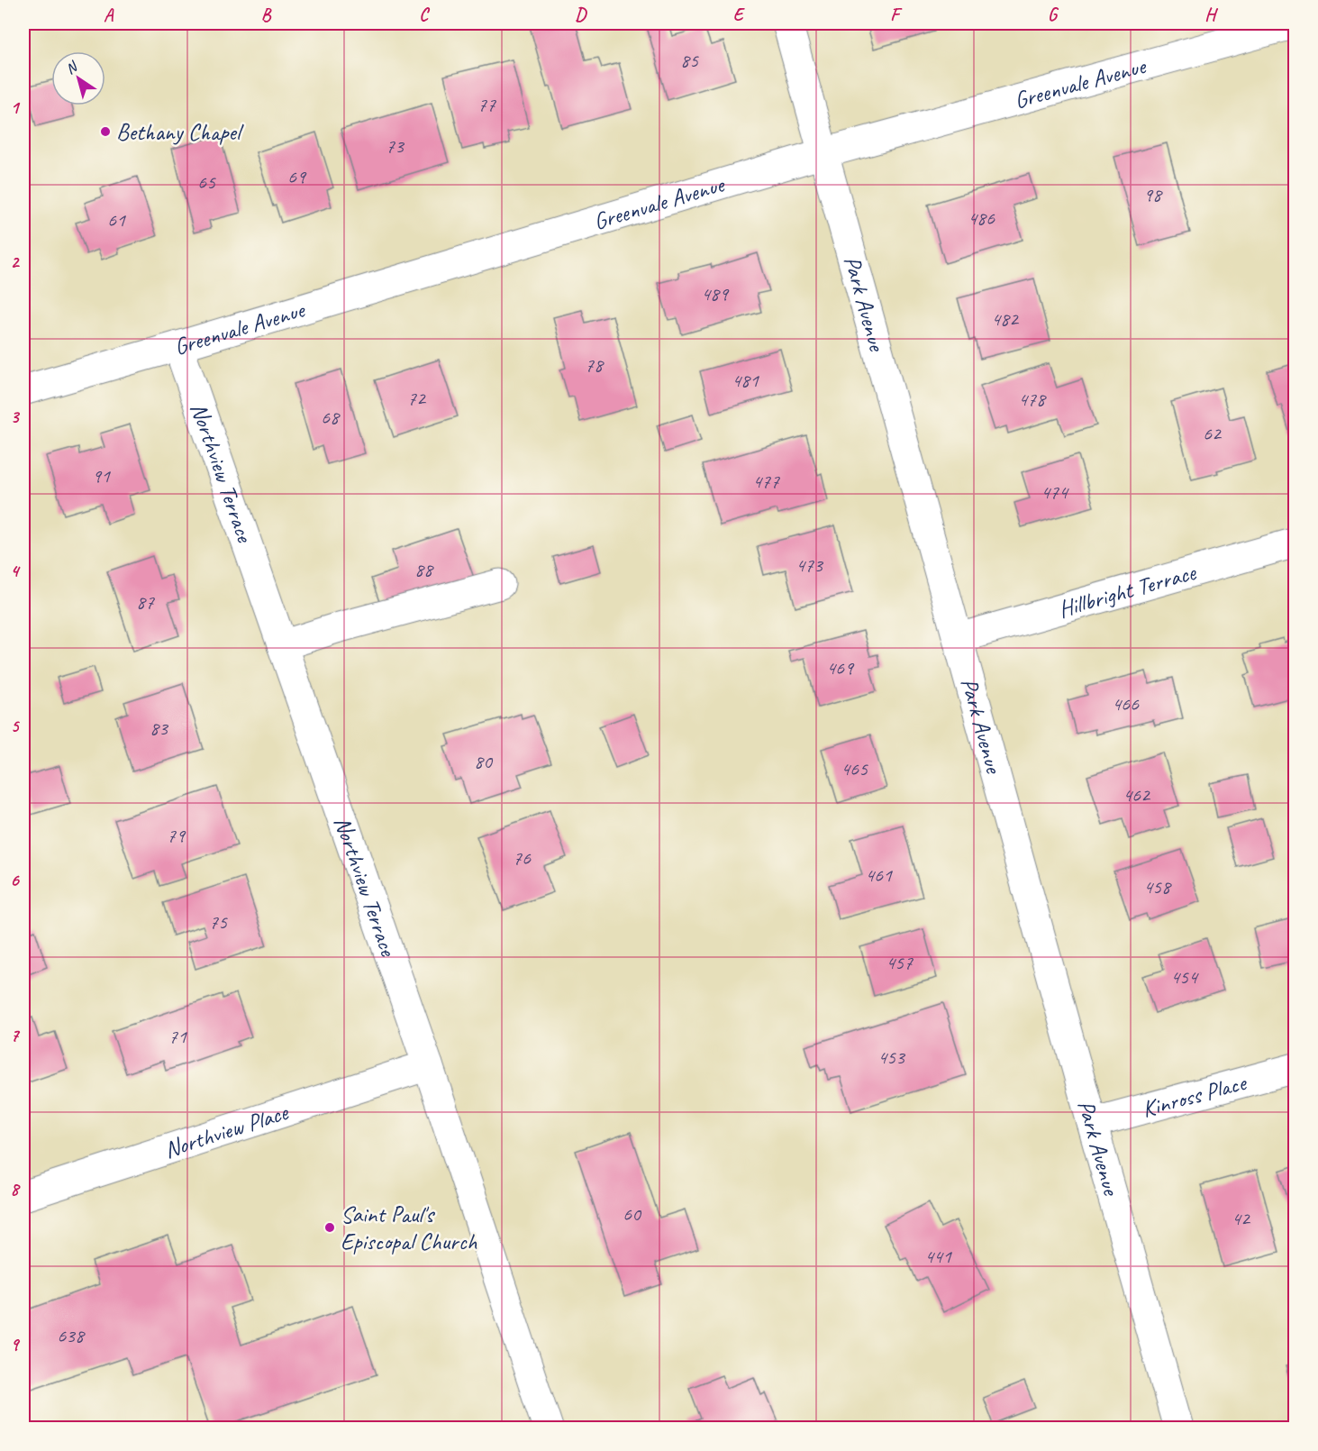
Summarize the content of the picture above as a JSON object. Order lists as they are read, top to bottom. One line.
{"streets":{"street":["Greenvale Avenue","Park Avenue","Northview Terrace","Hillbright Terrace","Kinross Place","Northview Place"]},"crossings":[["Greenvale Avenue","Park Avenue"],["Greenvale Avenue","Northview Terrace"],["Park Avenue","Hillbright Terrace"],["Park Avenue","Kinross Place"],["Northview Terrace","Northview Place"]],"places":["Bethany Chapel","Saint Paul's Episcopal Church"],"house_numbers":["85","77","73","69","65","98","486","61","489","482","78","481","72","478","68","62","91","477","474","473","88","87","469","466","83","80","465","462","79","76","461","458","75","457","454","71","453","60","42","441","638"],"north":"top left","grid":{"columns":["A","B","C","D","E","F","G","H"],"rows":["1","2","3","4","5","6","7","8","9"]}}
